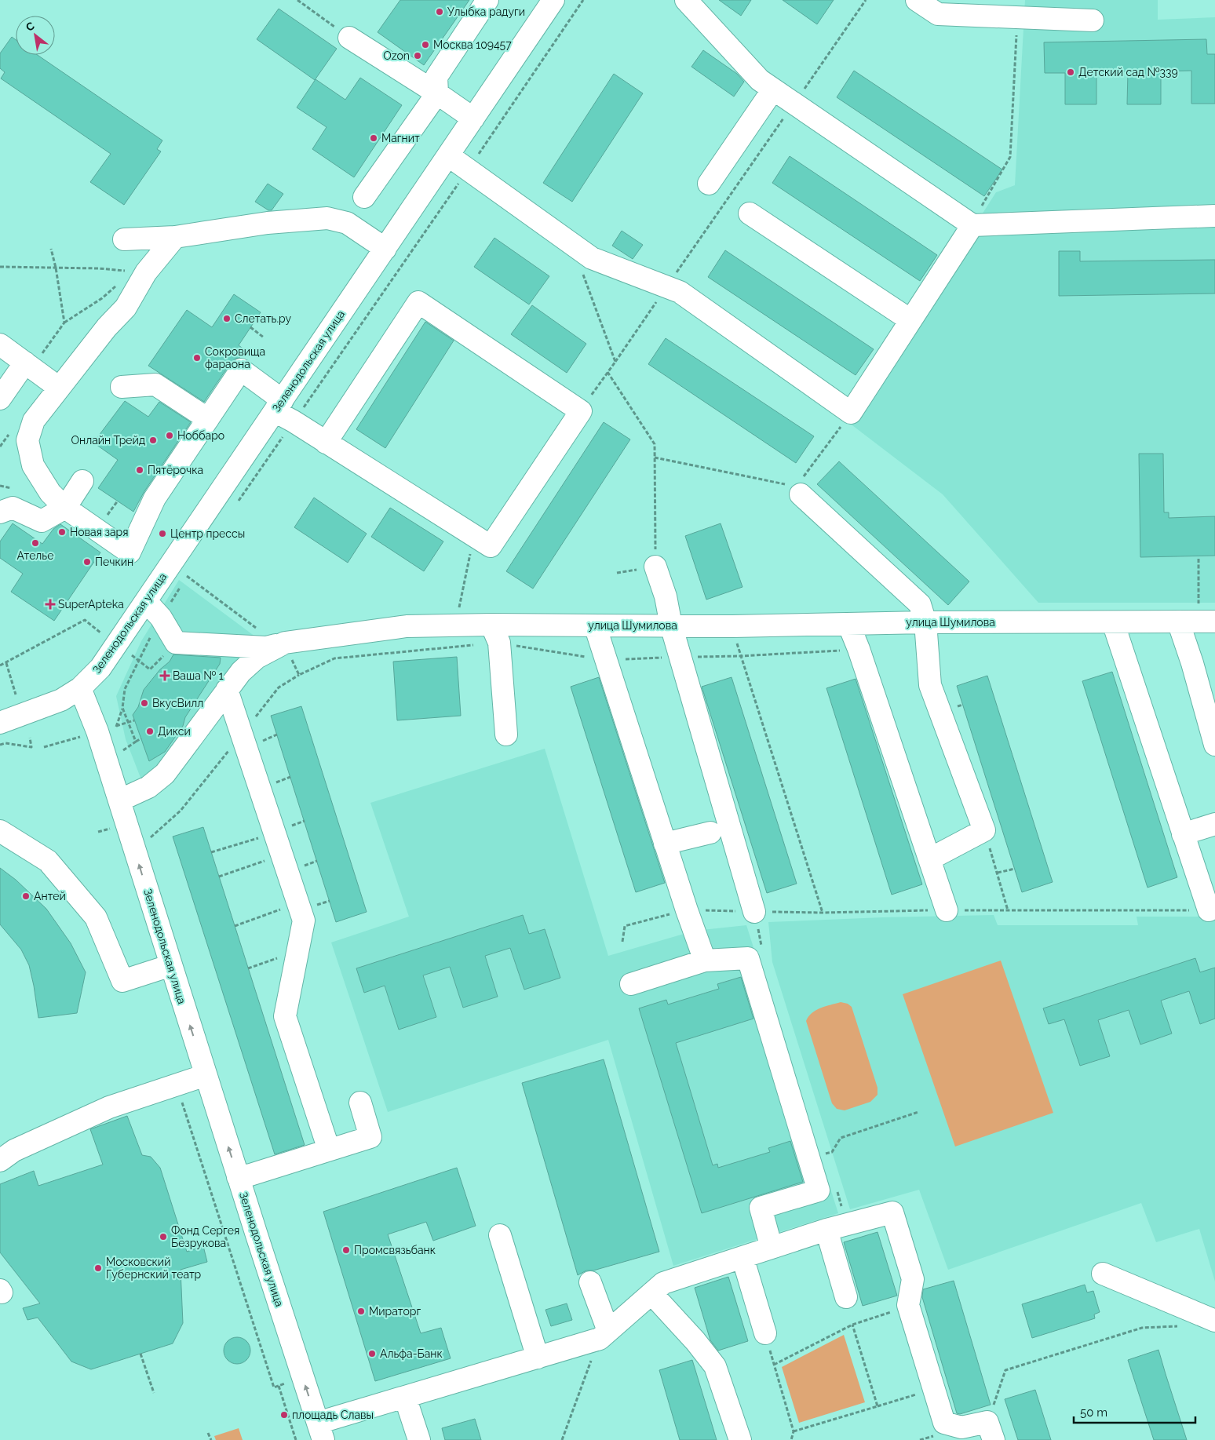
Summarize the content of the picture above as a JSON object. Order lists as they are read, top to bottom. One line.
{"streets":{"street":["Зеленодольская улица","улица Шумилова"]},"crossings":[["Зеленодольская улица","улица Шумилова"]],"places":{"other":["Улыбка радуги","Москва 109457","Ozon","Детский сад №339","Магнит","Слетать.ру","Сокровища фараона","Ноббаро","Онлайн Трейд","Пятёрочка","Новая заря","Центр прессы","Ателье","Печкин","ВкусВилл","Дикси","Антей","Фонд Сергея Безрукова","Промсвязьбанк","Московский Губернский театр","Мираторг","Альфа-Банк","площадь Славы"],"health":["SuperApteka","Ваша № 1"]},"scale_bar":"50 m","north":"top left"}
